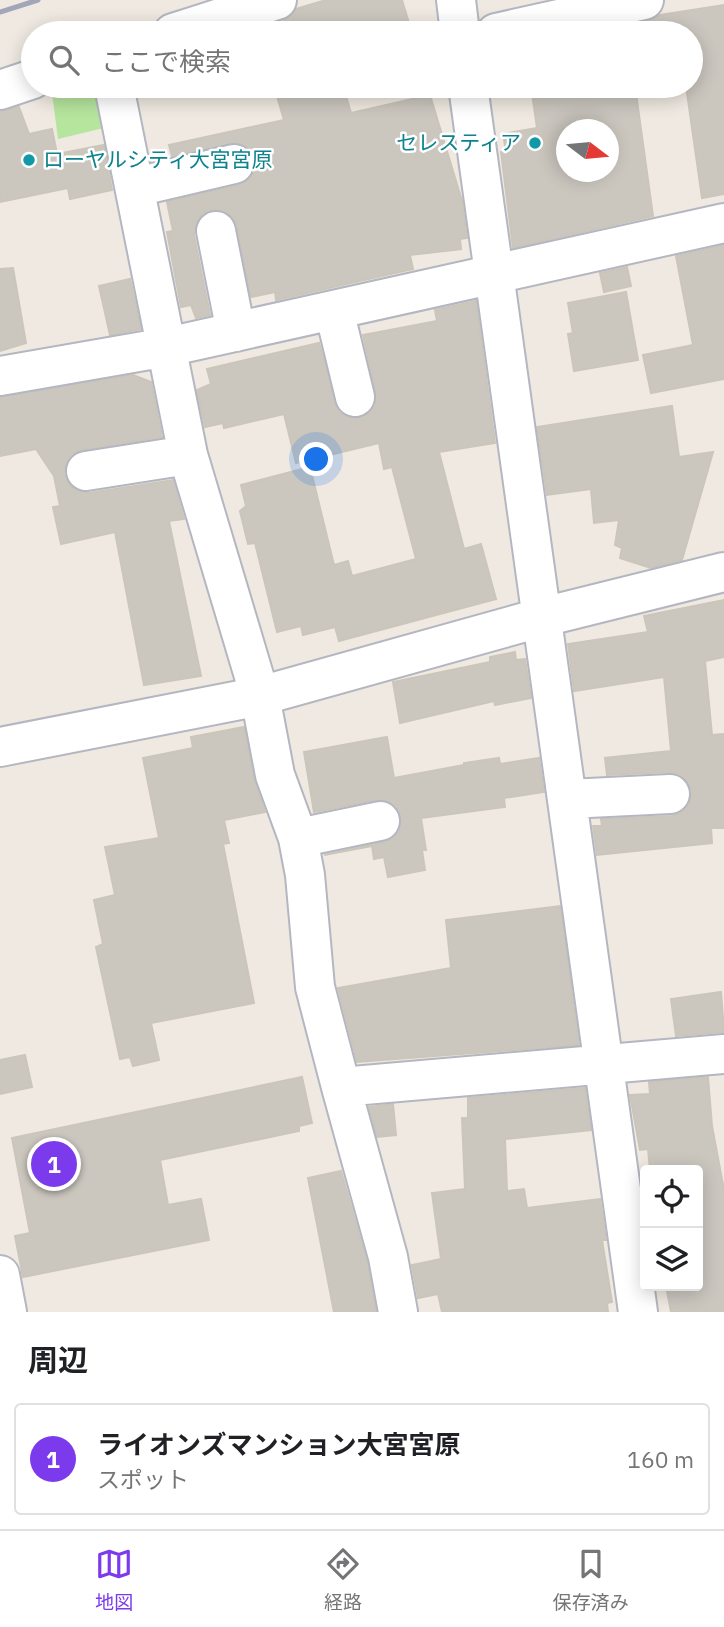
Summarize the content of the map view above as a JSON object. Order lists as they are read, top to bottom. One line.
{"places":["セレスティア","ローヤルシティ大宮宮原"],"north":"right","page":{"search":"ここで検索","pins":"1","heading":"周辺","list":[{"mark":"1","name":"ライオンズマンション大宮宮原","note":"スポット","value":"160 m"}],"nav":["地図","経路","保存済み"]}}
